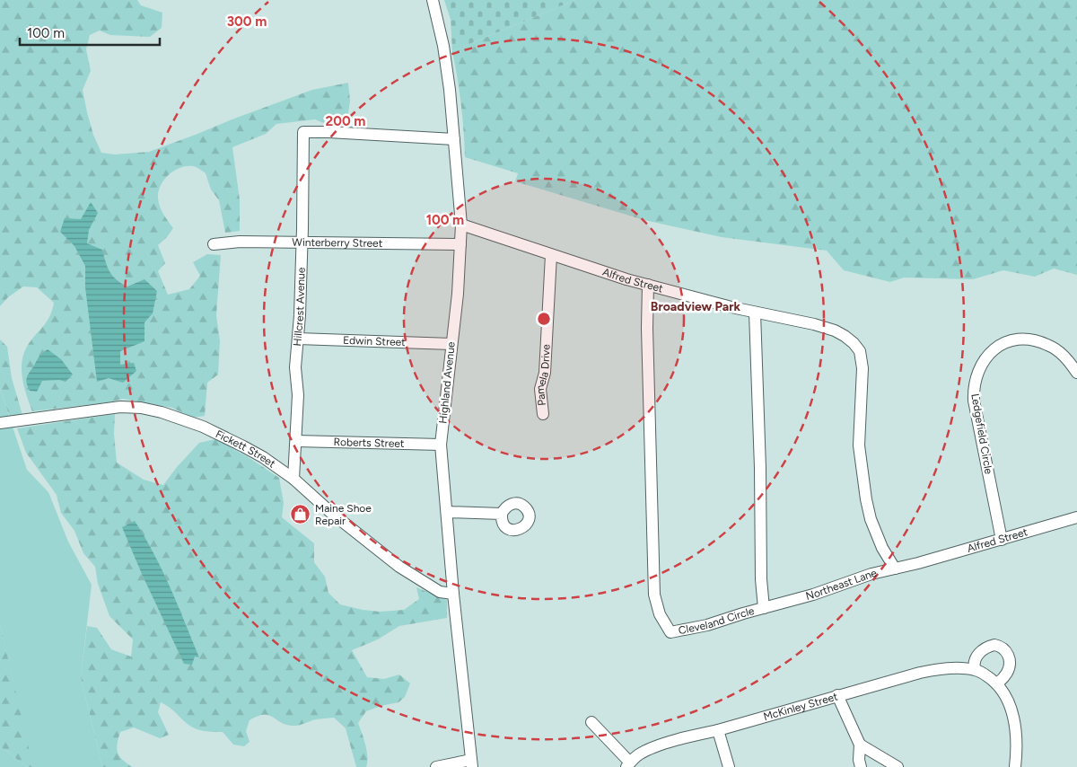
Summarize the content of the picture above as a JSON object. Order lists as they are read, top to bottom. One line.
{"streets":{"street":["Winterberry Street","Alfred Street","Hillcrest Avenue","Edwin Street","Pamela Drive","Highland Avenue","Ledgefield Circle","Roberts Street","Fickett Street","Northeast Lane","Cleveland Circle","McKinley Street"]},"crossings":[["Winterberry Street","Hillcrest Avenue"],["Winterberry Street","Highland Avenue"],["Alfred Street","Pamela Drive"],["Alfred Street","Highland Avenue"],["Alfred Street","Ledgefield Circle"],["Alfred Street","Northeast Lane"],["Alfred Street","Cleveland Circle"],["Hillcrest Avenue","Edwin Street"],["Hillcrest Avenue","Highland Avenue"],["Hillcrest Avenue","Roberts Street"],["Hillcrest Avenue","Fickett Street"],["Edwin Street","Highland Avenue"],["Highland Avenue","Roberts Street"],["Highland Avenue","Fickett Street"],["Northeast Lane","Cleveland Circle"]],"districts":["Broadview Park"],"places":{"shop":["Maine Shoe Repair"]},"scale_bar":"100 m","rings":["300 m","200 m","100 m"]}
